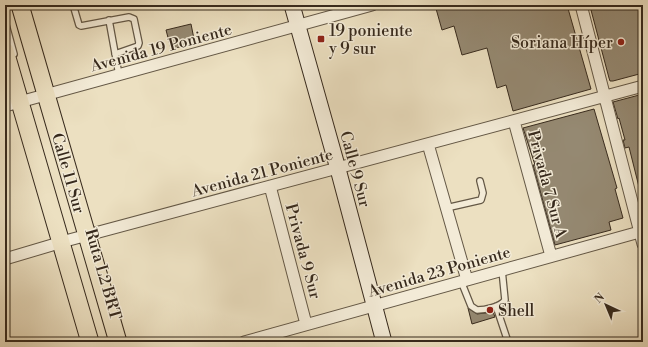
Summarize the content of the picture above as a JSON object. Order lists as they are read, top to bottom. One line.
{"streets":{"main road":["Calle 11 Sur"],"street":["Avenida 19 Poniente","Calle 9 Sur","Avenida 21 Poniente","Privada 7 Sur A","Privada 9 Sur","Avenida 23 Poniente"]},"crossings":[["Avenida 19 Poniente","Calle 9 Sur"],["Avenida 19 Poniente","Calle 11 Sur"],["Calle 9 Sur","Avenida 21 Poniente"],["Calle 9 Sur","Avenida 23 Poniente"],["Avenida 21 Poniente","Calle 11 Sur"],["Avenida 21 Poniente","Privada 7 Sur A"],["Avenida 21 Poniente","Privada 9 Sur"],["Privada 7 Sur A","Avenida 23 Poniente"],["Privada 9 Sur","Avenida 23 Poniente"]],"places":{"transit":["19 poniente y 9 sur"],"other":["Soriana Híper","Shell"]},"north":"top left"}
